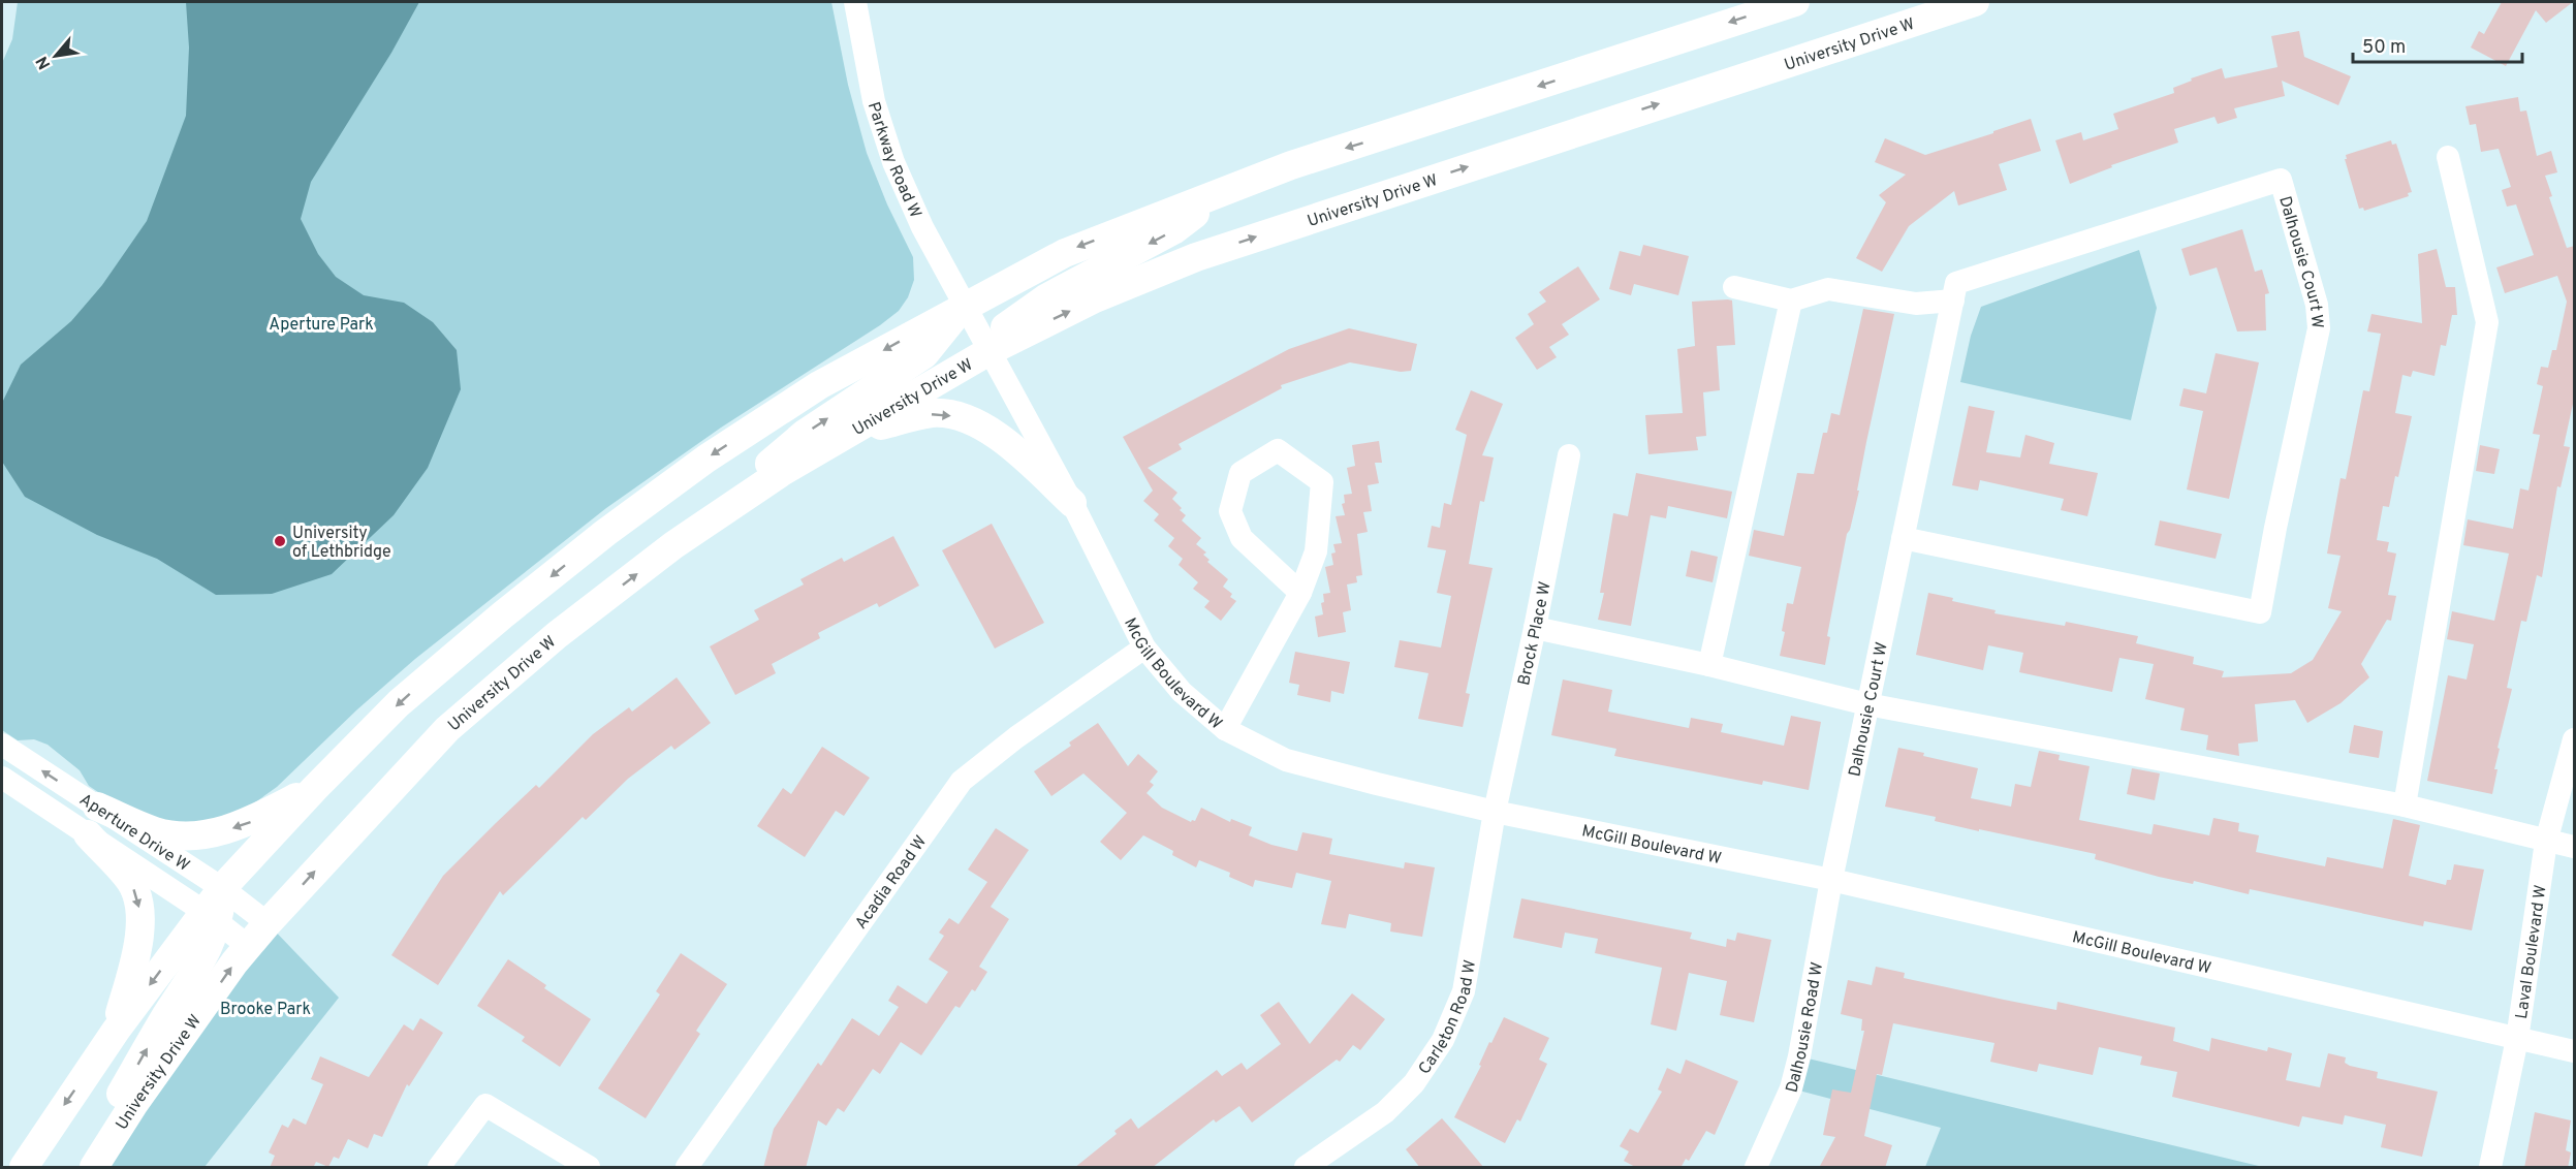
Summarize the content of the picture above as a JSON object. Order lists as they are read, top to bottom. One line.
{"streets":{"main road":["University Drive W"],"street":["Parkway Road W","Dalhousie Court W","Brock Place W","McGill Boulevard W","Aperture Drive W","Acadia Road W","Laval Boulevard W","Carleton Road W","Dalhousie Road W"]},"crossings":[["University Drive W","McGill Boulevard W"],["University Drive W","Aperture Drive W"],["Parkway Road W","McGill Boulevard W"],["Dalhousie Court W","McGill Boulevard W"],["Dalhousie Court W","Dalhousie Road W"],["Brock Place W","McGill Boulevard W"],["Brock Place W","Carleton Road W"],["McGill Boulevard W","Acadia Road W"],["McGill Boulevard W","Laval Boulevard W"],["McGill Boulevard W","Carleton Road W"],["McGill Boulevard W","Dalhousie Road W"]],"parks":["Aperture Park","Brooke Park"],"places":["University of Lethbridge"],"scale_bar":"50 m","north":"bottom left"}
